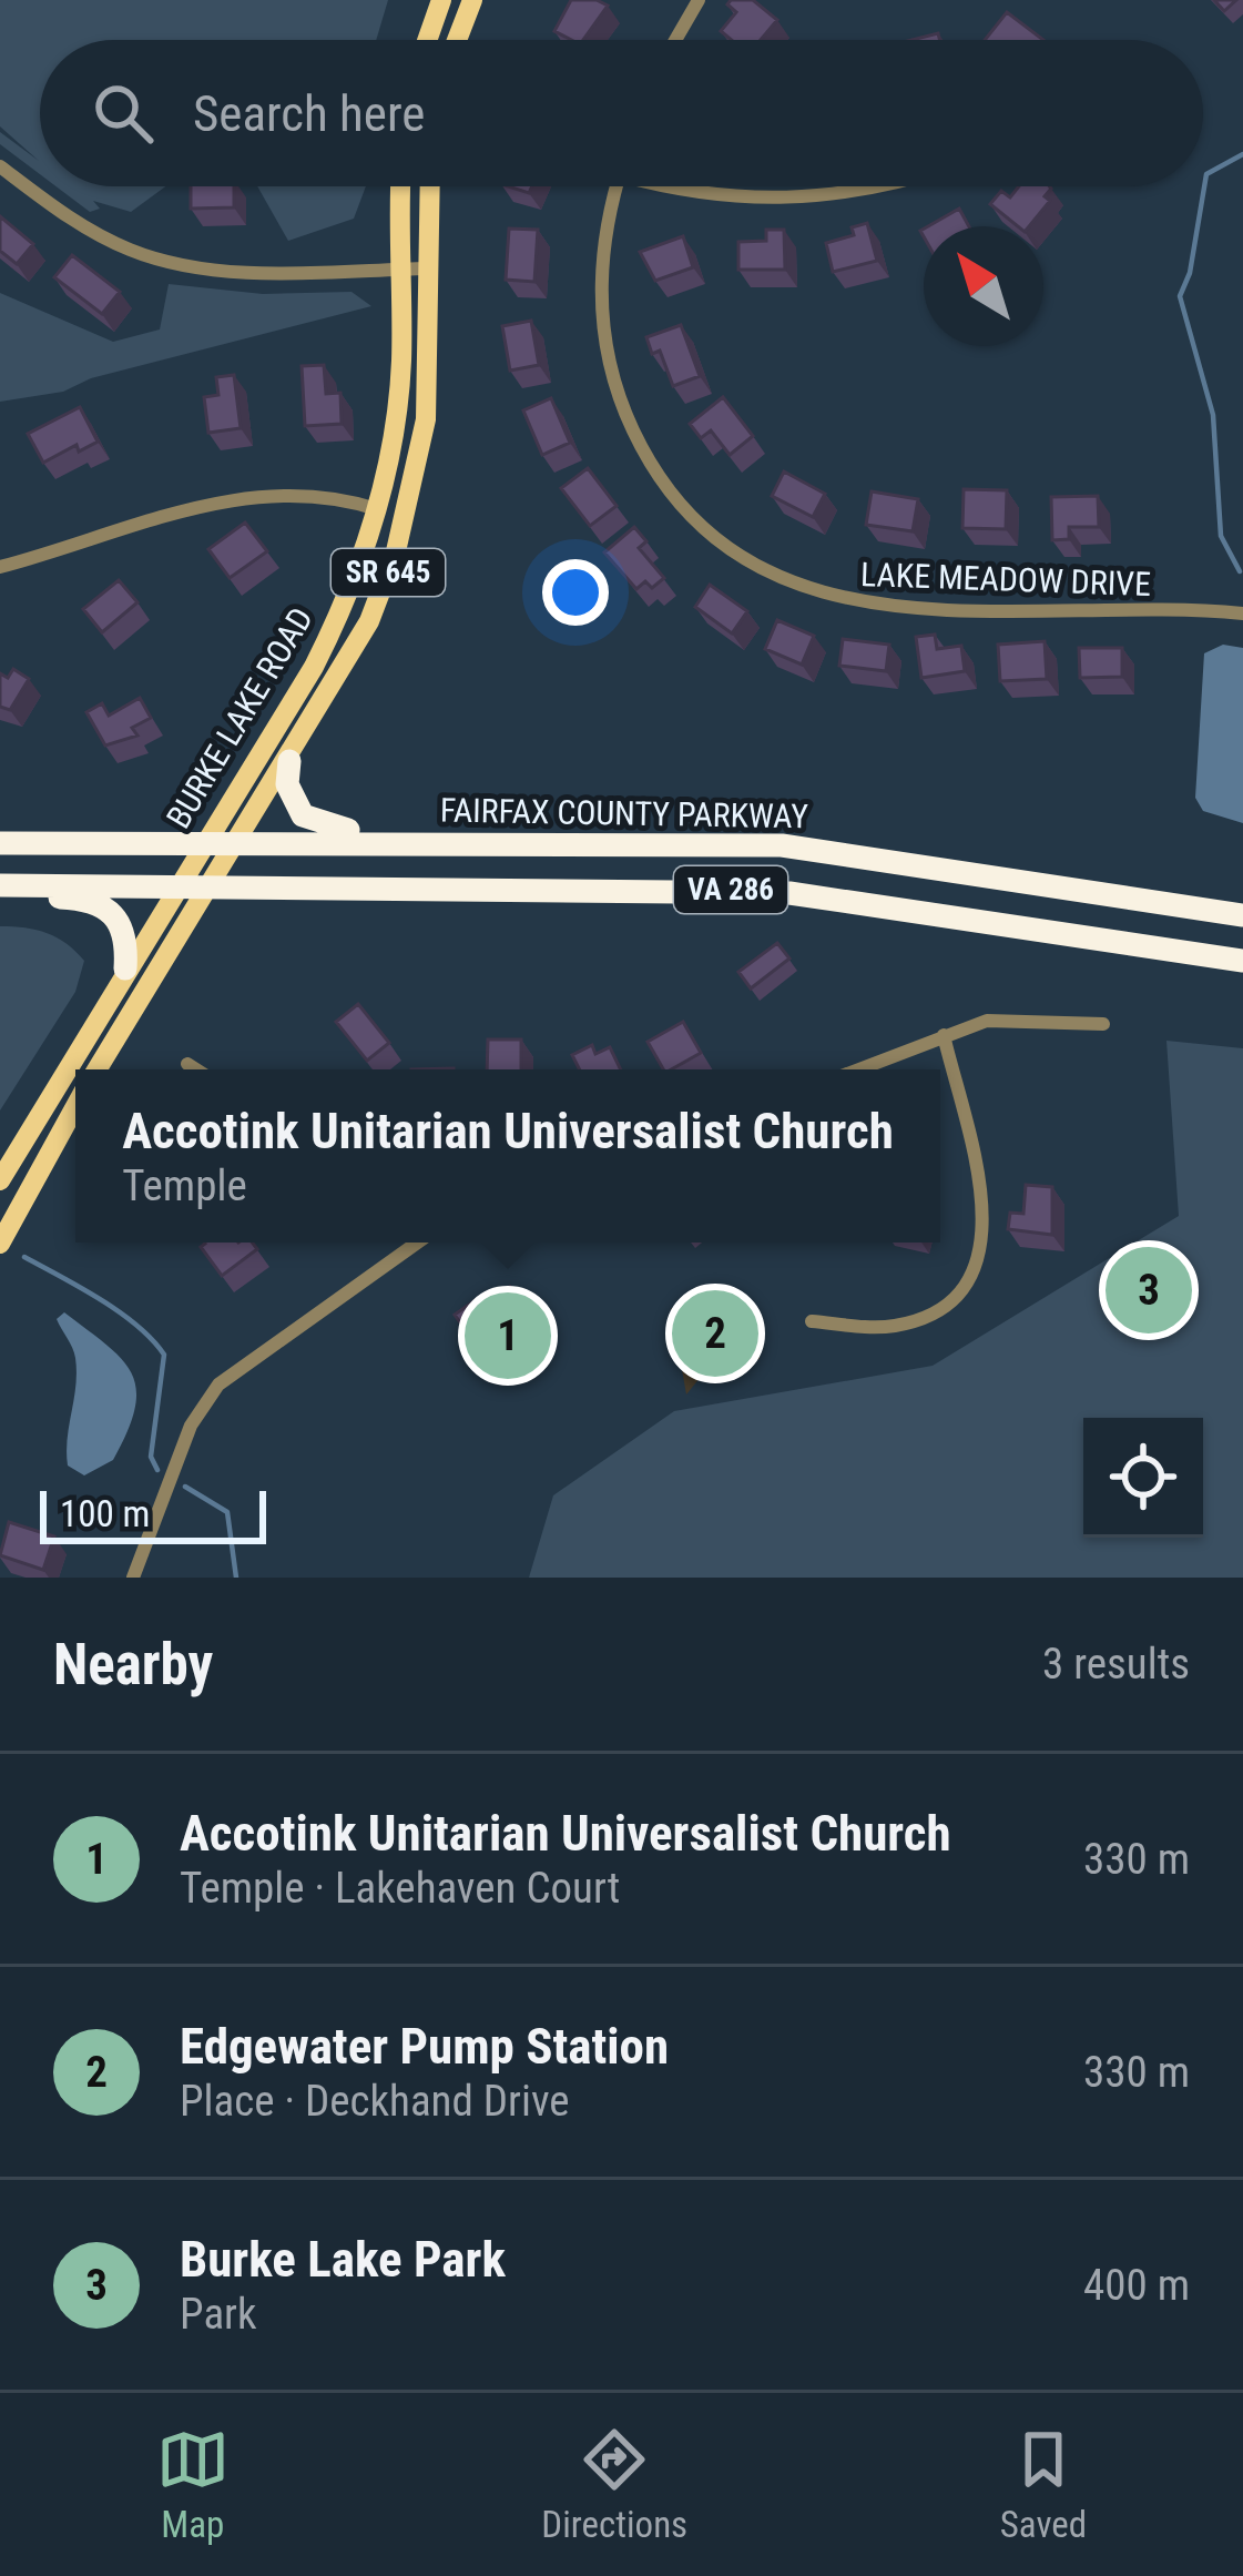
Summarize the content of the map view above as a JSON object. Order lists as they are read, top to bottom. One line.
{"streets":{"highway":["FAIRFAX COUNTY PARKWAY","VA 286"],"main road":["SR 645","BURKE LAKE ROAD"],"street":["LAKE MEADOW DRIVE"]},"crossings":[["BURKE LAKE ROAD","FAIRFAX COUNTY PARKWAY"],["BURKE LAKE ROAD","VA 286"]],"scale_bar":"100 m","north":"top left","page":{"search":"Search here","popup":["Accotink Unitarian Universalist Church","Temple"],"pins":["3","2","1"],"scale":"100 m","heading":["Nearby","3 results"],"list":[{"mark":"1","name":"Accotink Unitarian Universalist Church","note":"Temple · Lakehaven Court","value":"330 m"},{"mark":"2","name":"Edgewater Pump Station","note":"Place · Deckhand Drive","value":"330 m"},{"mark":"3","name":"Burke Lake Park","note":"Park","value":"400 m"}],"nav":["Map","Directions","Saved"]}}
